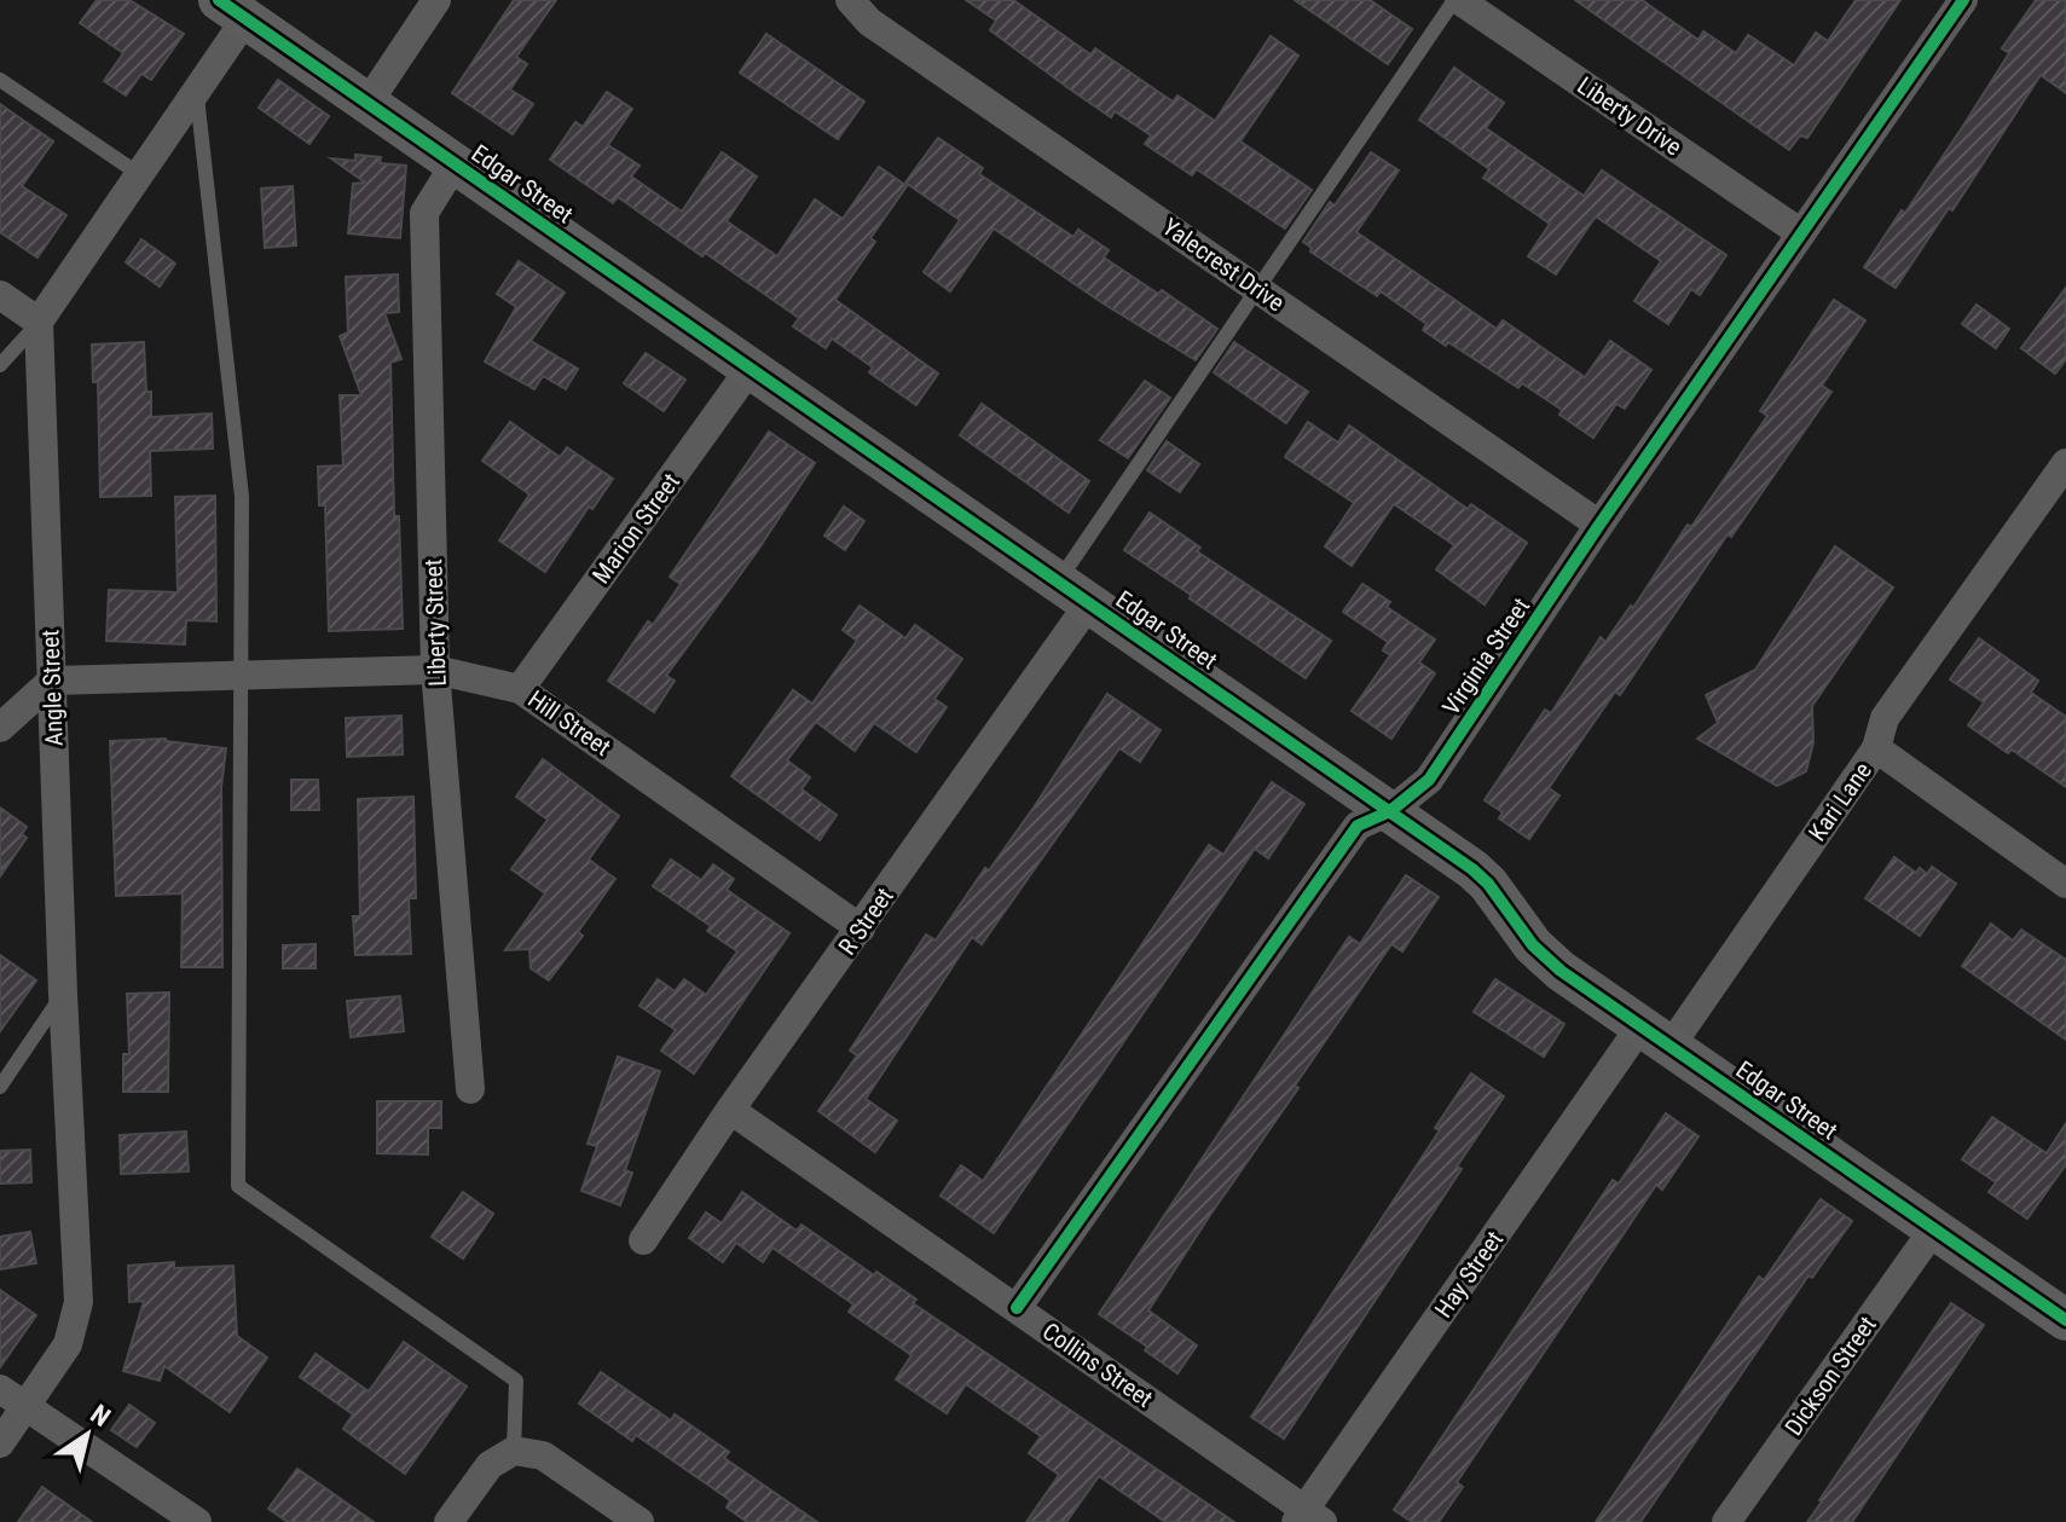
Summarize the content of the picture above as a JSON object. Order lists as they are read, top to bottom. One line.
{"streets":{"street":["Liberty Drive","Edgar Street","Yalecrest Drive","Marion Street","Liberty Street","Virginia Street","Angle Street","Hill Street","Kari Lane","R Street","Hay Street","Collins Street","Dickson Street"]},"crossings":[["Liberty Drive","Virginia Street"],["Edgar Street","Marion Street"],["Edgar Street","Liberty Street"],["Edgar Street","Virginia Street"],["Edgar Street","Kari Lane"],["Edgar Street","R Street"],["Edgar Street","Hay Street"],["Edgar Street","Dickson Street"],["Yalecrest Drive","Virginia Street"],["Marion Street","Hill Street"],["Liberty Street","Hill Street"],["Virginia Street","Collins Street"],["Angle Street","Hill Street"],["Hill Street","R Street"],["Kari Lane","Hay Street"],["R Street","Collins Street"],["Hay Street","Collins Street"]],"north":"top right"}
